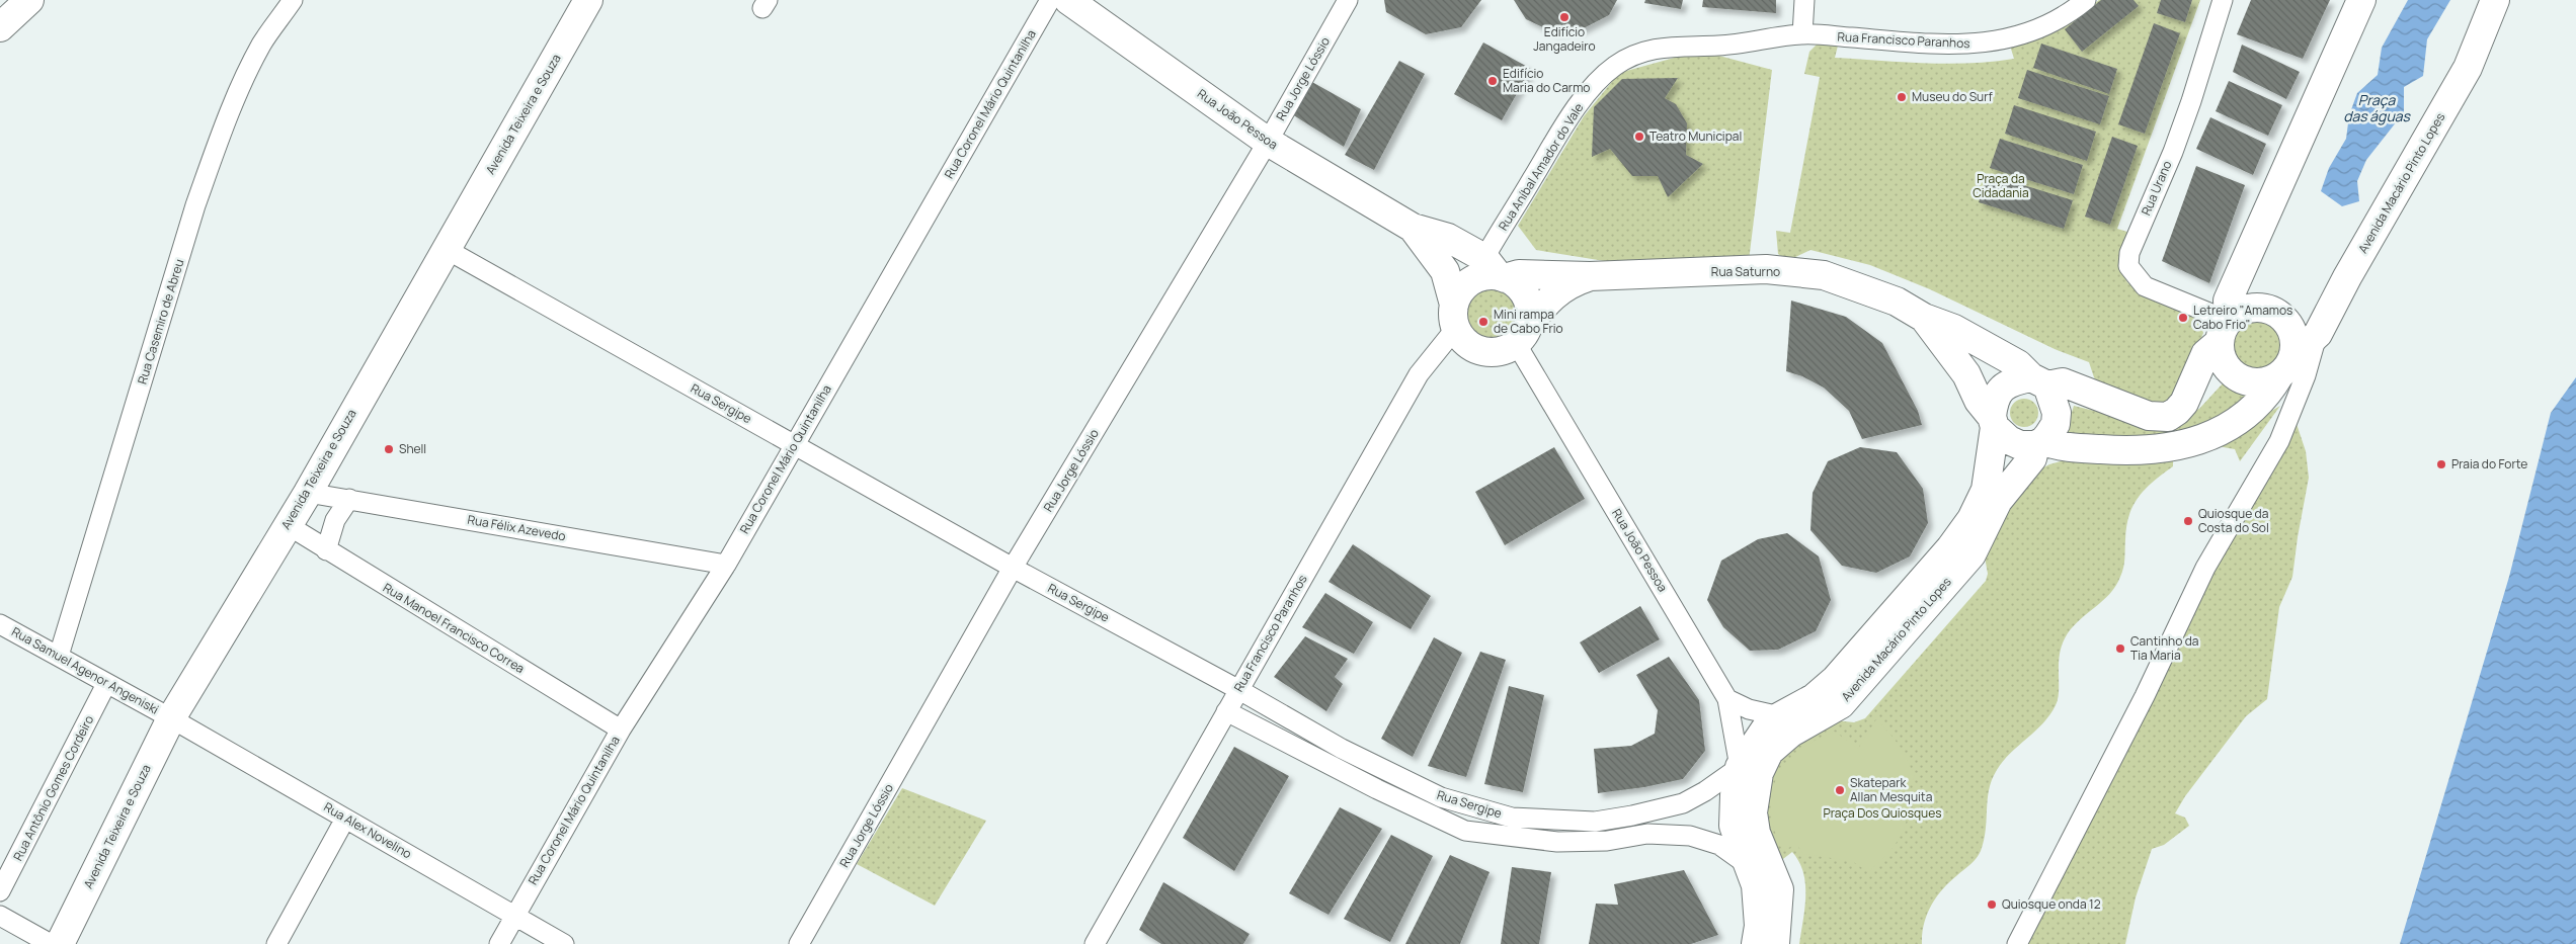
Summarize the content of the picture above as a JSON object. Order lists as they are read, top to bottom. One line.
{"streets":{"main road":["Avenida Teixeira e Souza","Rua João Pessoa","Avenida Macário Pinto Lopes","Rua Saturno"],"street":["Rua Francisco Paranhos","Rua Jorge Lóssio","Rua Coronel Mário Quintanilha","Rua Aníbal Amador do Vale","Rua Urano","Rua Casemiro de Abreu","Rua Sergipe","Rua Félix Azevedo","Rua Manoel Francisco Correa","Rua Samuel Agenor Angeniski","Rua Antônio Gomes Cordeiro","Rua Alex Novelino"]},"crossings":[["Rua Francisco Paranhos","Rua João Pessoa"],["Rua Francisco Paranhos","Rua Aníbal Amador do Vale"],["Rua Francisco Paranhos","Rua Saturno"],["Rua Francisco Paranhos","Rua Sergipe"],["Rua Jorge Lóssio","Rua João Pessoa"],["Rua Jorge Lóssio","Rua Sergipe"],["Rua Coronel Mário Quintanilha","Rua Sergipe"],["Rua Coronel Mário Quintanilha","Rua Félix Azevedo"],["Rua Coronel Mário Quintanilha","Rua Manoel Francisco Correa"],["Rua Coronel Mário Quintanilha","Rua Alex Novelino"],["Avenida Teixeira e Souza","Rua Sergipe"],["Avenida Teixeira e Souza","Rua Félix Azevedo"],["Avenida Teixeira e Souza","Rua Manoel Francisco Correa"],["Avenida Teixeira e Souza","Rua Samuel Agenor Angeniski"],["Avenida Teixeira e Souza","Rua Alex Novelino"],["Rua João Pessoa","Rua Aníbal Amador do Vale"],["Rua João Pessoa","Avenida Macário Pinto Lopes"],["Rua João Pessoa","Rua Saturno"],["Rua João Pessoa","Rua Sergipe"],["Rua Aníbal Amador do Vale","Rua Saturno"],["Avenida Macário Pinto Lopes","Rua Urano"],["Avenida Macário Pinto Lopes","Rua Saturno"],["Avenida Macário Pinto Lopes","Rua Sergipe"],["Rua Casemiro de Abreu","Rua Samuel Agenor Angeniski"],["Rua Samuel Agenor Angeniski","Rua Antônio Gomes Cordeiro"],["Rua Samuel Agenor Angeniski","Rua Alex Novelino"]],"water":["Praça das águas"],"parks":["Praça da Cidadania","Praça Dos Quiosques"],"places":["Edifício Jangadeiro","Edifício Maria do Carmo","Museu do Surf","Teatro Municipal","Letreiro \"Amamos Cabo Frio\"","Mini rampa de Cabo Frio","Shell","Praia do Forte","Quiosque da Costa do Sol","Cantinho da Tia Maria","Skatepark Allan Mesquita","Quiosque onda 12"]}
